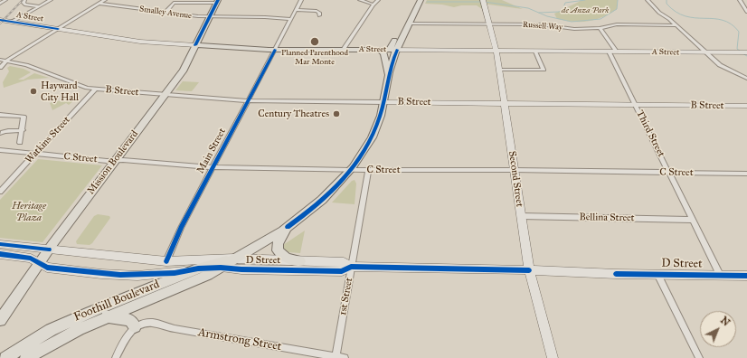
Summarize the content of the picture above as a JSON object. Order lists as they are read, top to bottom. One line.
{"streets":{"main road":["A Street","B Street","Mission Boulevard","Second Street","D Street","Foothill Boulevard"],"street":["Smalley Avenue","Russell Way","Third Street","Watkins Street","Main Street","C Street","Bellina Street","1st Street","Armstrong Street"]},"crossings":[["Smalley Avenue","Main Street"],["Smalley Avenue","Mission Boulevard"],["A Street","Third Street"],["A Street","Main Street"],["A Street","Mission Boulevard"],["A Street","Second Street"],["A Street","Foothill Boulevard"],["Russell Way","Second Street"],["Russell Way","Foothill Boulevard"],["B Street","Third Street"],["B Street","Watkins Street"],["B Street","Main Street"],["B Street","Mission Boulevard"],["B Street","Second Street"],["B Street","Foothill Boulevard"],["Third Street","C Street"],["Third Street","Bellina Street"],["Third Street","D Street"],["Watkins Street","C Street"],["Main Street","C Street"],["Main Street","D Street"],["C Street","Mission Boulevard"],["C Street","Second Street"],["C Street","1st Street"],["C Street","Foothill Boulevard"],["Mission Boulevard","D Street"],["Second Street","Bellina Street"],["Second Street","D Street"],["D Street","1st Street"],["D Street","Foothill Boulevard"],["1st Street","Armstrong Street"]],"parks":["de Anza Park","Heritage Plaza"],"places":["Planned Parenthood Mar Monte","Hayward City Hall","Century Theatres"],"north":"top right"}
